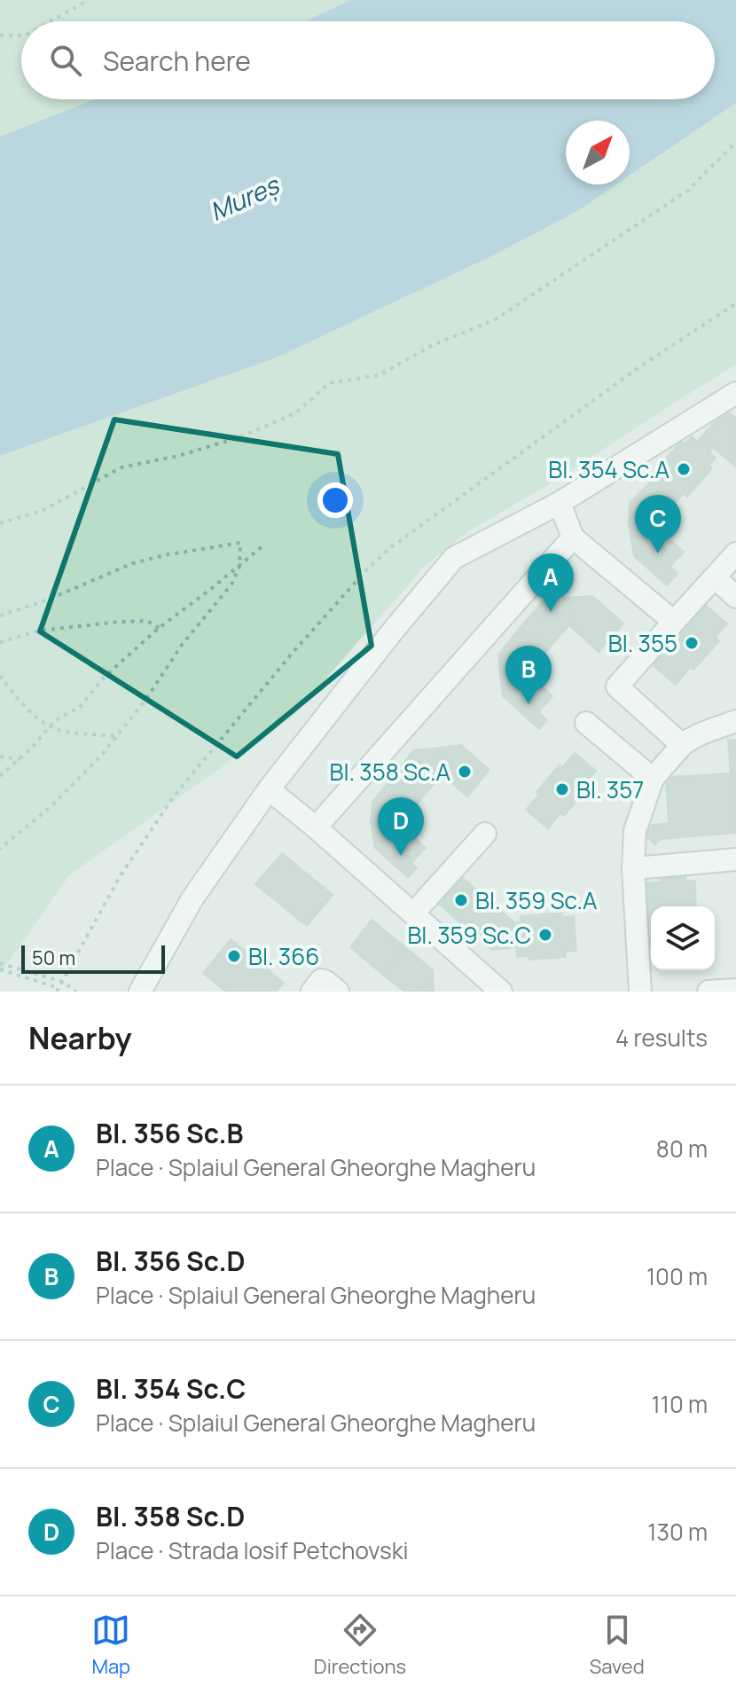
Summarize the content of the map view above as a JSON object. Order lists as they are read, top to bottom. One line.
{"water":["Mureș"],"places":["Bl. 354 Sc.A","Bl. 355","Bl. 358 Sc.A","Bl. 357","Bl. 359 Sc.A","Bl. 359 Sc.C","Bl. 366"],"scale_bar":"50 m","north":"top right","page":{"search":"Search here","pins":["C","A","B","D"],"scale":"50 m","heading":["Nearby","4 results"],"list":[{"mark":"A","name":"Bl. 356 Sc.B","note":"Place · Splaiul General Gheorghe Magheru","value":"80 m"},{"mark":"B","name":"Bl. 356 Sc.D","note":"Place · Splaiul General Gheorghe Magheru","value":"100 m"},{"mark":"C","name":"Bl. 354 Sc.C","note":"Place · Splaiul General Gheorghe Magheru","value":"110 m"},{"mark":"D","name":"Bl. 358 Sc.D","note":"Place · Strada Iosif Petchovski","value":"130 m"}],"nav":["Map","Directions","Saved"]}}
